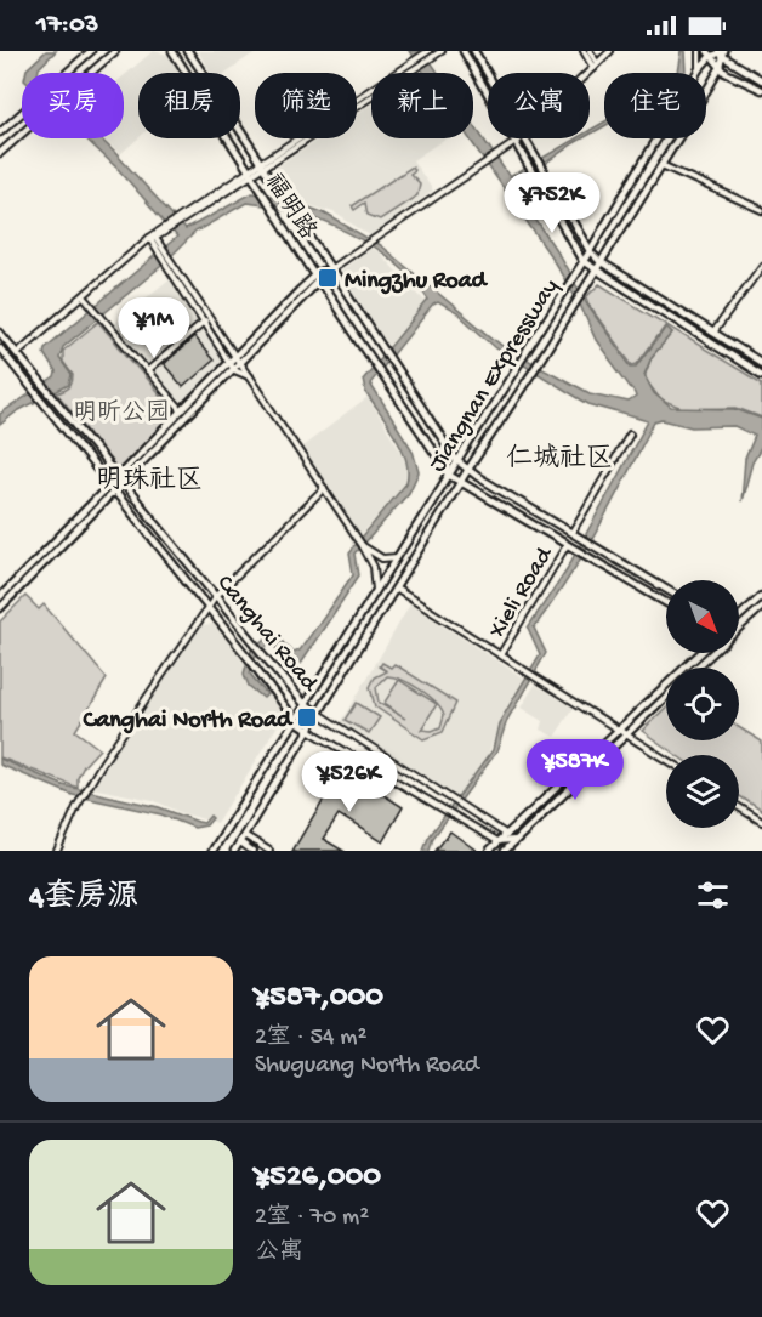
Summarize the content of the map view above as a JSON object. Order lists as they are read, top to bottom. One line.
{"streets":{"main road":["福明路","Jiangnan Expressway","Canghai Road"],"street":["Xieli Road"]},"crossings":[["福明路","Jiangnan Expressway"],["福明路","Xieli Road"],["Jiangnan Expressway","Canghai Road"]],"districts":["仁城社区","明珠社区"],"parks":["明昕公园"],"places":{"transit":["Mingzhu Road","Canghai North Road"]},"north":"bottom right","page":{"status":"17:03","chip":["买房","租房","筛选","新上","公寓","住宅"],"price":["¥752K","¥1M","¥587K","¥526K"],"heading":"4套房源","list":[{"name":"¥587,000","note":"2室 · 54 m² · Shuguang North Road"},{"name":"¥526,000","note":"2室 · 70 m² · 公寓"}]}}
